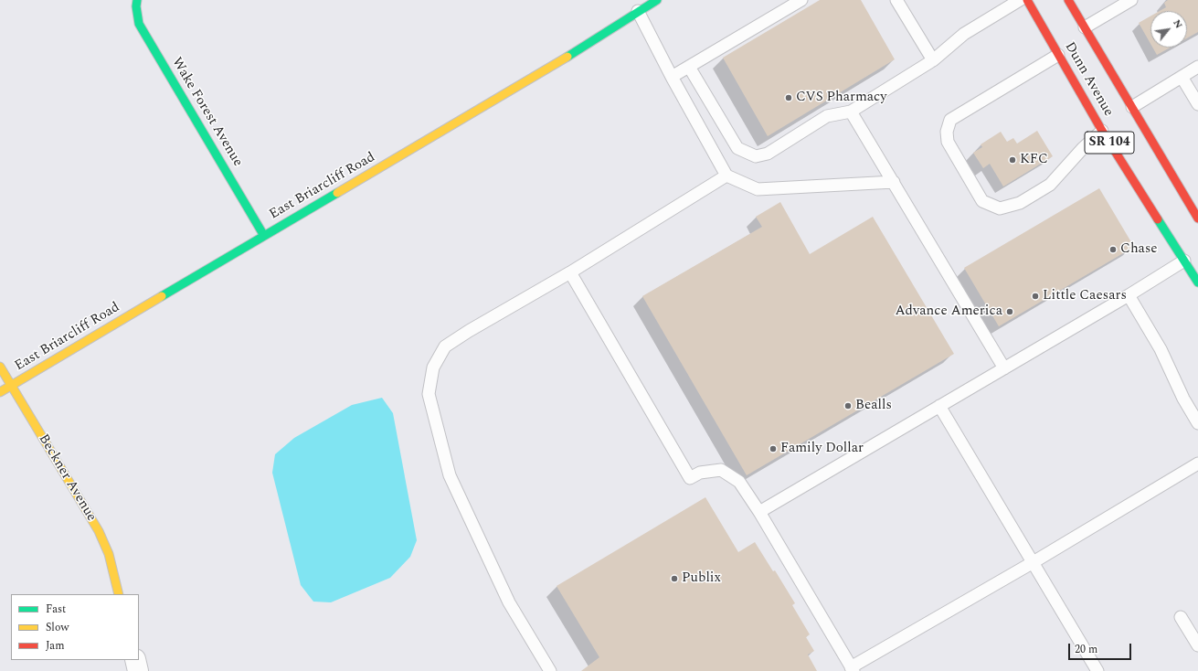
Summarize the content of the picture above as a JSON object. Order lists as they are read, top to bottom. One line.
{"streets":{"street":["Dunn Avenue","Wake Forest Avenue","SR 104","East Briarcliff Road","Beckner Avenue"]},"crossings":[["Wake Forest Avenue","East Briarcliff Road"],["East Briarcliff Road","Beckner Avenue"]],"places":["CVS Pharmacy","KFC","Chase","Little Caesars","Advance America","Bealls","Family Dollar","Publix"],"legend":["Fast","Slow","Jam"],"scale_bar":"20 m","north":"top right"}
